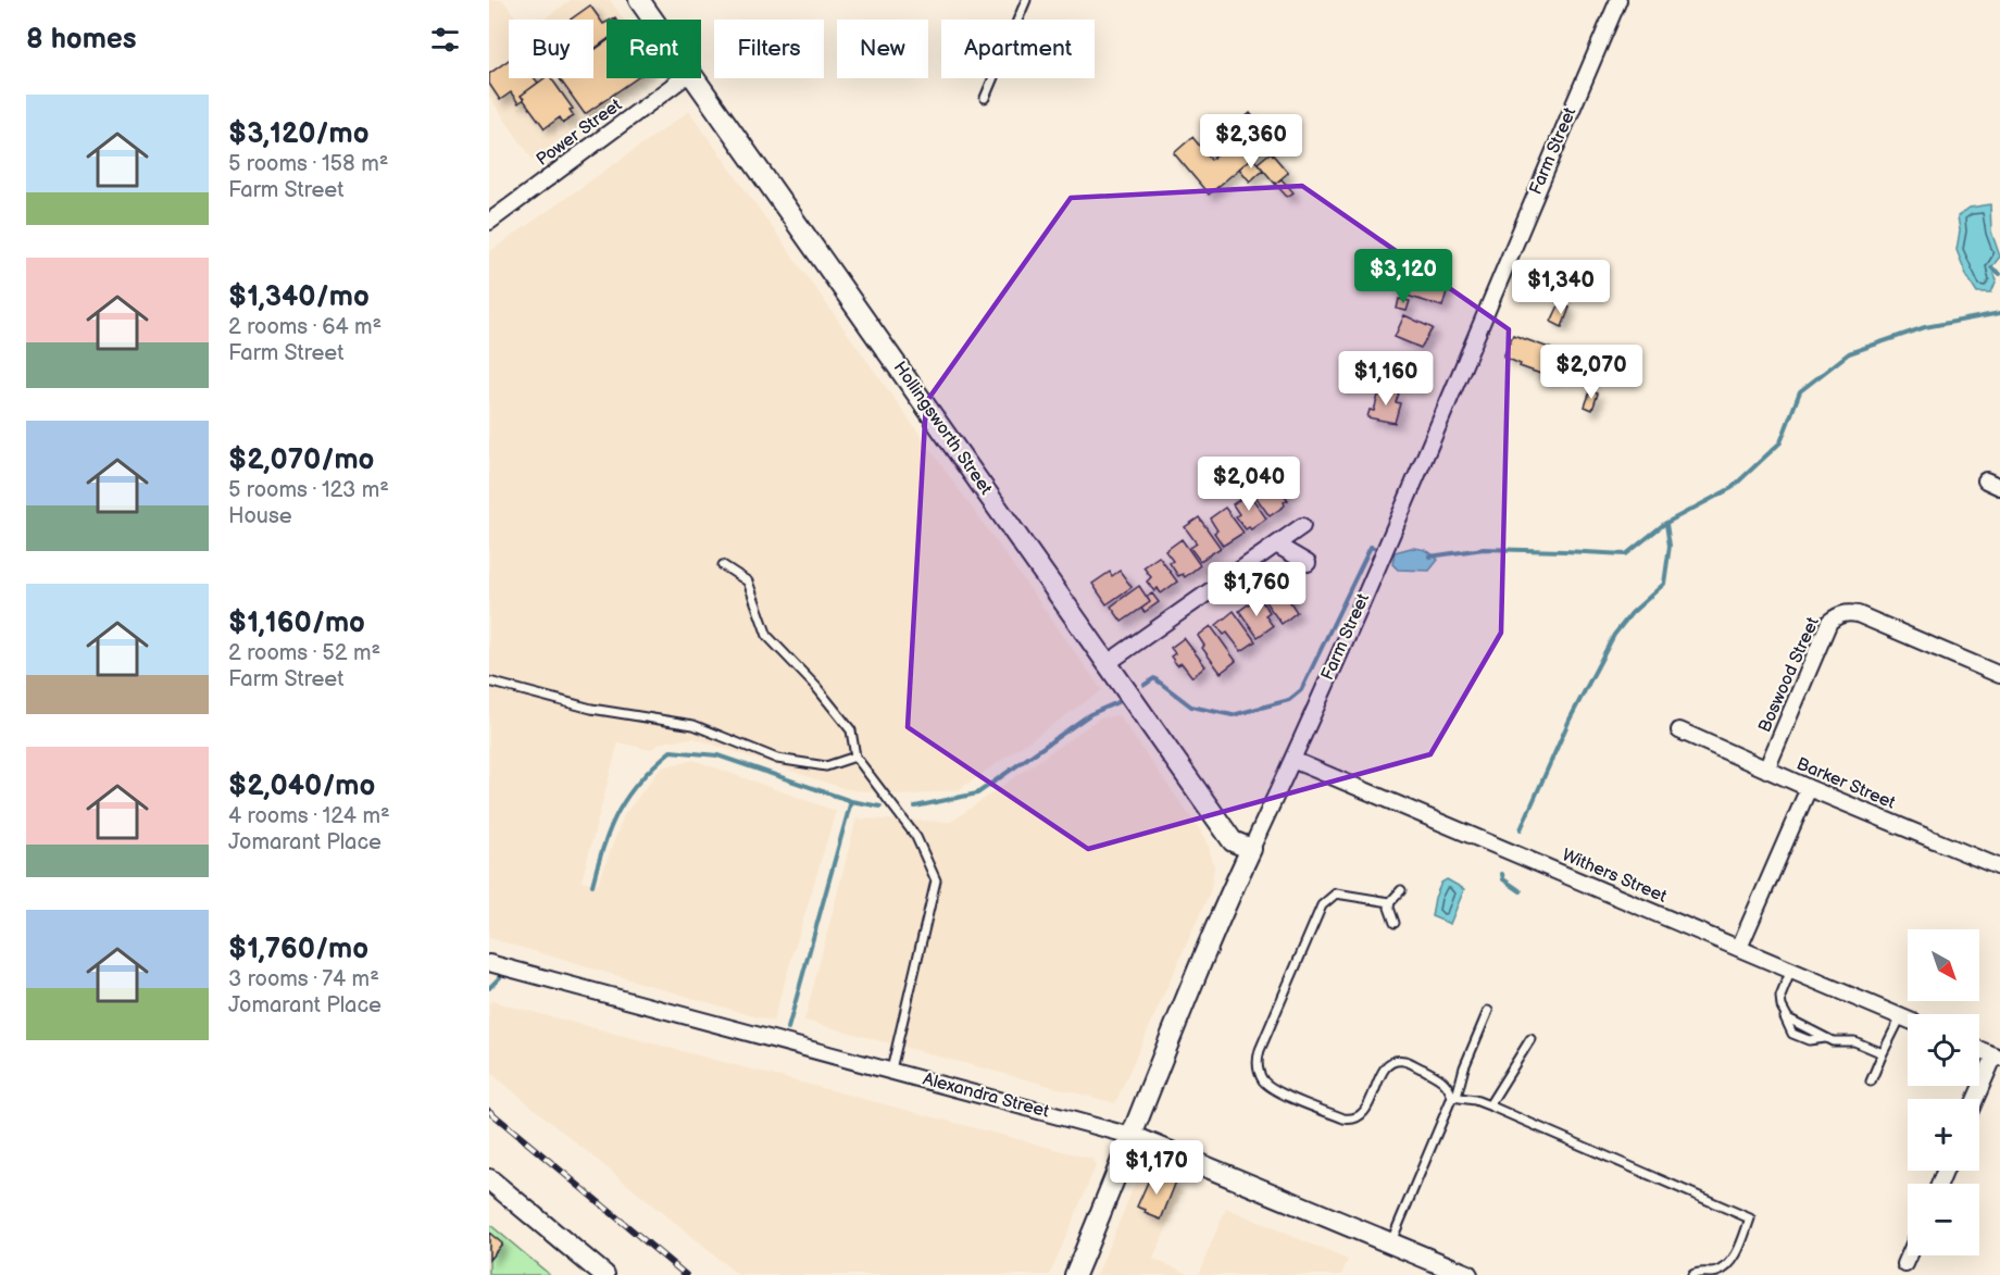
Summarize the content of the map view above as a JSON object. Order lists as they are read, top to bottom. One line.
{"streets":{"street":["Power Street","Farm Street","Hollingsworth Street","Boswood Street","Barker Street","Withers Street","Alexandra Street"]},"crossings":[["Farm Street","Hollingsworth Street"],["Farm Street","Withers Street"],["Farm Street","Alexandra Street"],["Boswood Street","Barker Street"]],"north":"bottom right","page":{"heading":"8 homes","chip":["Buy","Rent","Filters","New","Apartment"],"list":[{"name":"$3,120/mo","note":"5 rooms · 158 m² · Farm Street"},{"name":"$1,340/mo","note":"2 rooms · 64 m² · Farm Street"},{"name":"$2,070/mo","note":"5 rooms · 123 m² · House"},{"name":"$1,160/mo","note":"2 rooms · 52 m² · Farm Street"},{"name":"$2,040/mo","note":"4 rooms · 124 m² · Jomarant Place"},{"name":"$1,760/mo","note":"3 rooms · 74 m² · Jomarant Place"}],"price":["$2,360","$3,120","$1,340","$2,070","$1,160","$2,040","$1,760","$1,170"],"map_buttons":["+","−"]}}
